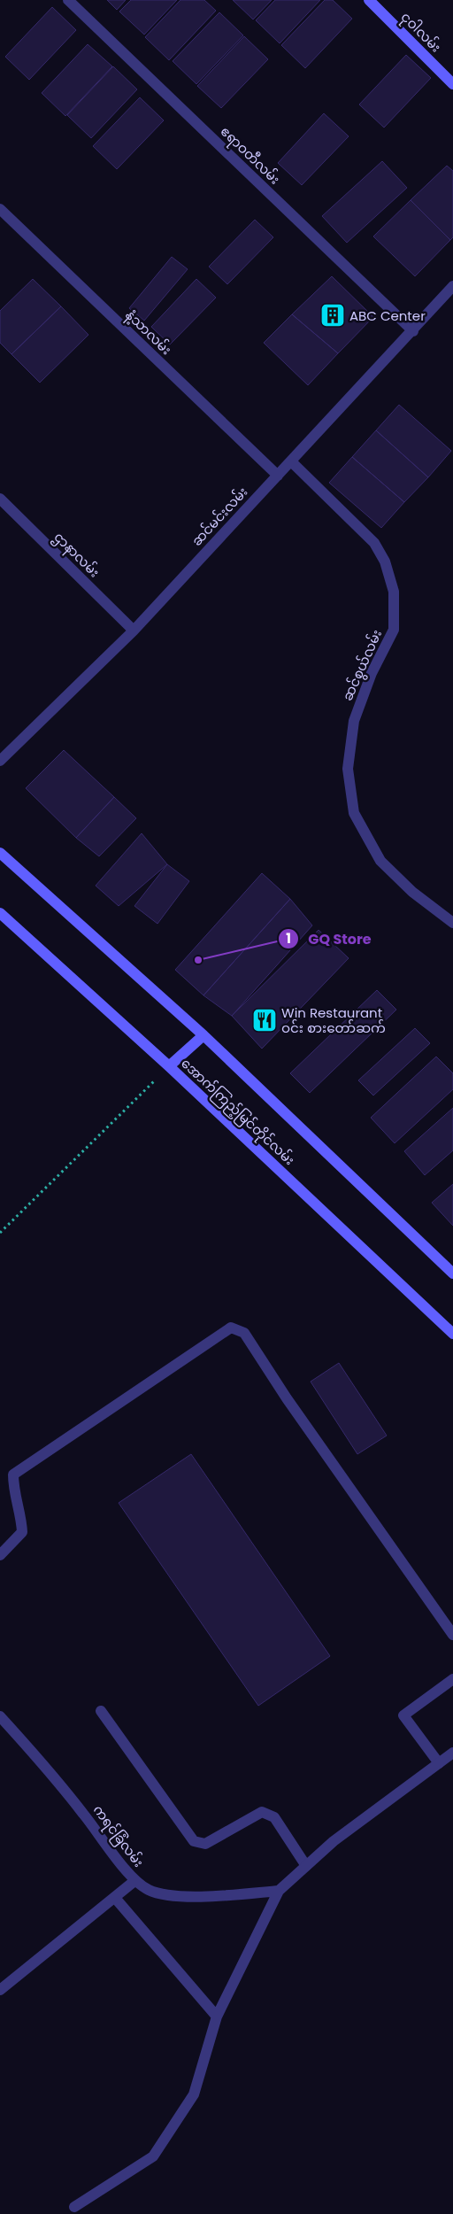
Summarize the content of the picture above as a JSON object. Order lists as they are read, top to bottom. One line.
{"streets":{"main road":["ငုဝါလမ်း","အောက်ကြည့်မြင်တိုင်လမ်း"],"street":["ဧရာဝတီလမ်း","နံ့သာလမ်း","ဆင်မင်းလမ်း","ဌာနာလမ်း","ဆင်စွယ်လမ်း","ကရင်ခြံလမ်း"]},"crossings":[["ဧရာဝတီလမ်း","ဆင်မင်းလမ်း"],["နံ့သာလမ်း","ဆင်မင်းလမ်း"],["ဆင်မင်းလမ်း","ဌာနာလမ်း"],["ဆင်မင်းလမ်း","ဆင်စွယ်လမ်း"]],"places":{"building":["ABC Center"],"other":["GQ Store"],"restaurant":["Win Restaurant ဝင်း စားတော်ဆက်"]}}
